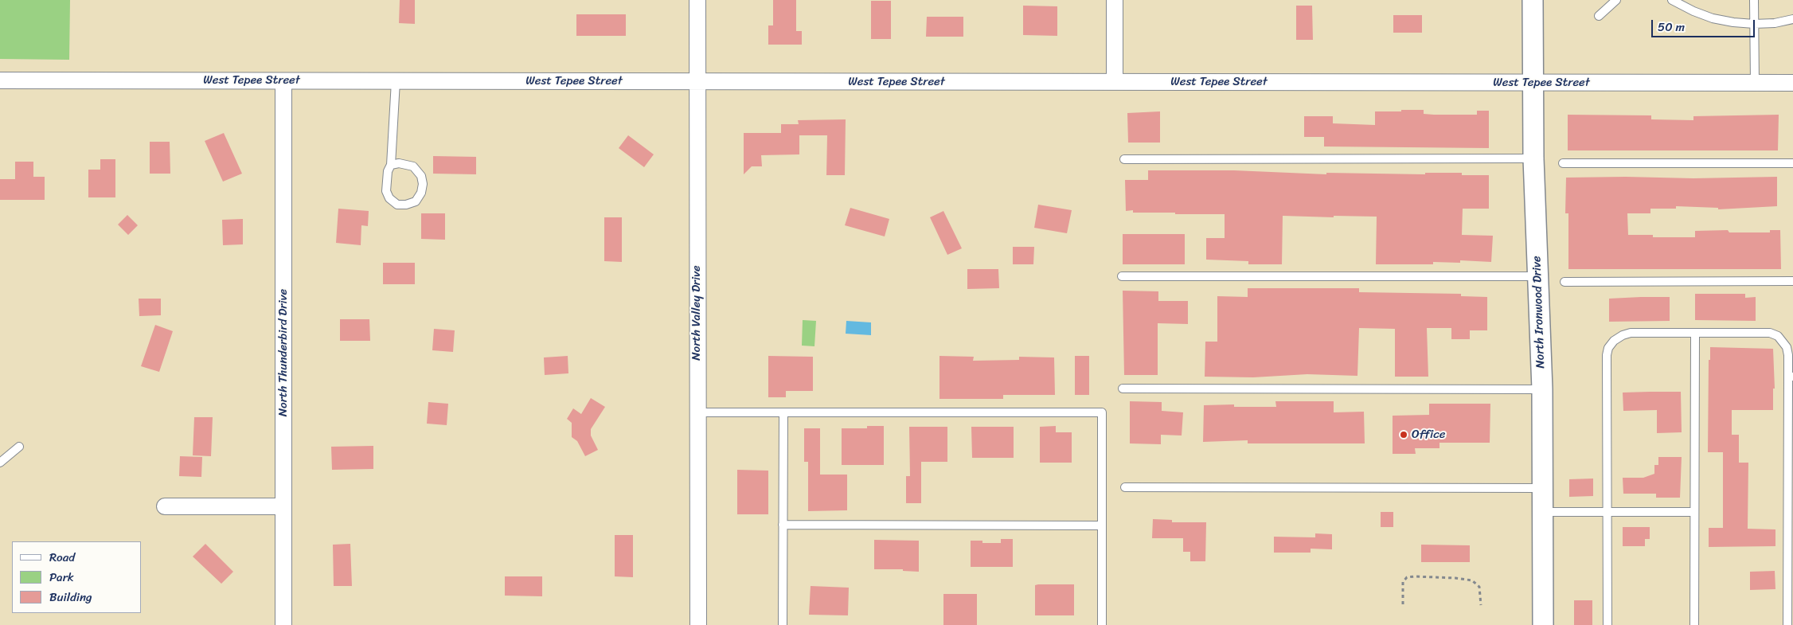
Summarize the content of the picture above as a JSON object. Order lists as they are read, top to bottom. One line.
{"streets":{"street":["West Tepee Street","North Ironwood Drive","North Valley Drive","North Thunderbird Drive"]},"crossings":[["West Tepee Street","North Ironwood Drive"],["West Tepee Street","North Valley Drive"],["West Tepee Street","North Thunderbird Drive"]],"places":["Office"],"legend":["Road","Park","Building"],"scale_bar":"50 m"}
